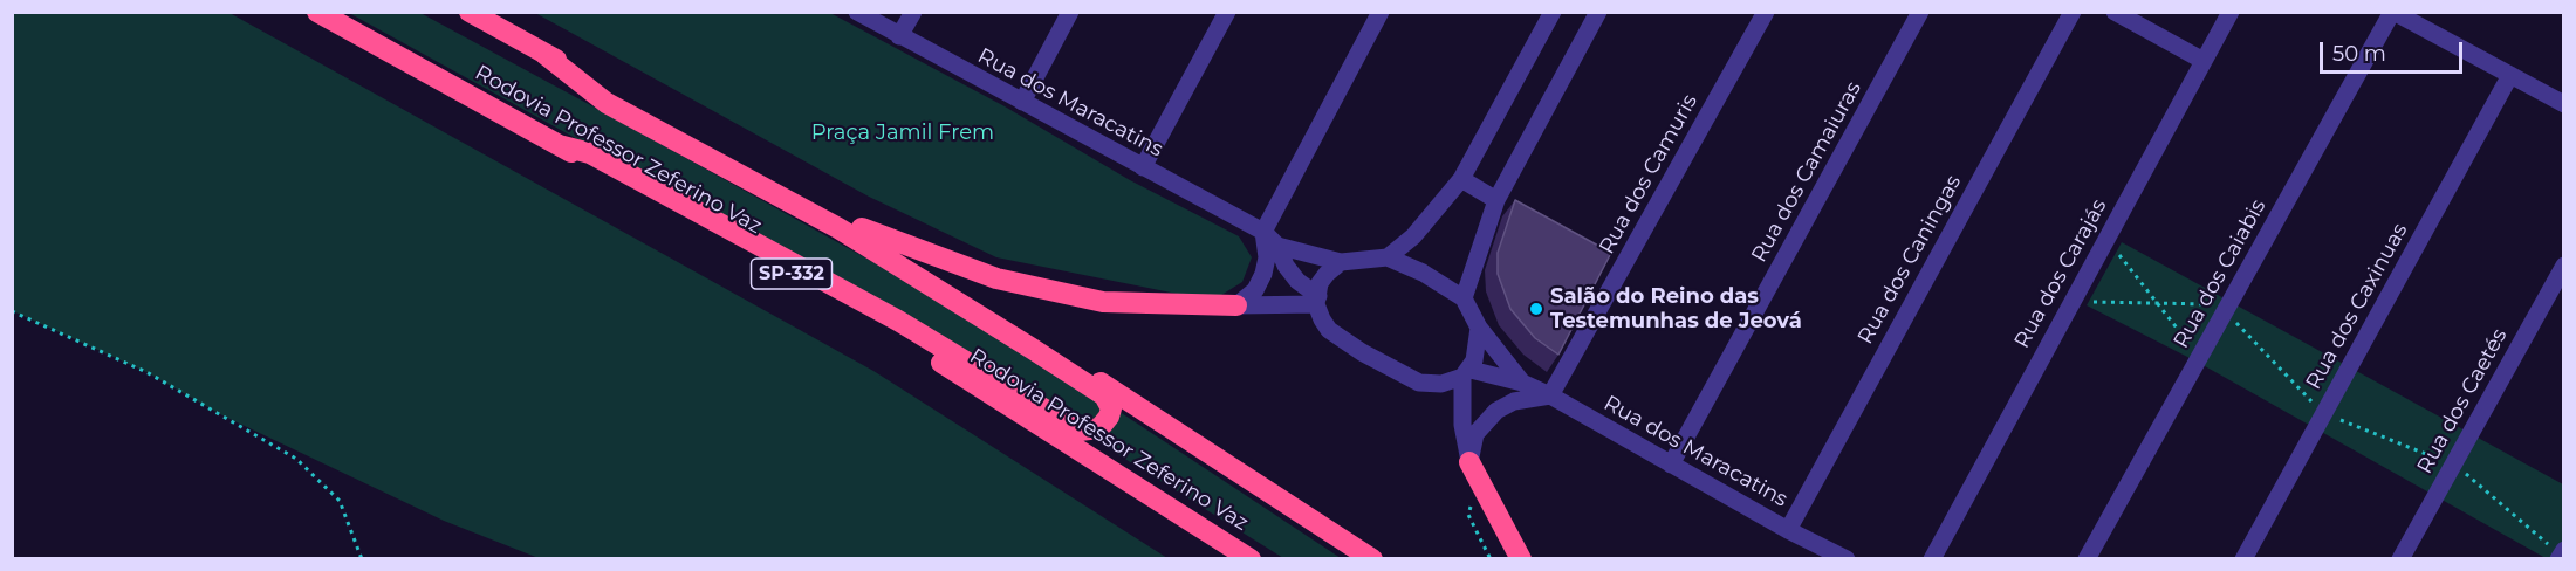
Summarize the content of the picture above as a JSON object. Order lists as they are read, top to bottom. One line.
{"streets":{"highway":["Rodovia Professor Zeferino Vaz","SP-332"],"street":["Rua dos Maracatins","Rua dos Camaiuras","Rua dos Camuris","Rua dos Caningas","Rua dos Carajás","Rua dos Caiabis","Rua dos Caxinuas","Rua dos Caetés"]},"crossings":[["Rua dos Maracatins","Rua dos Camaiuras"],["Rua dos Maracatins","Rua dos Camuris"],["Rua dos Maracatins","Rua dos Caningas"]],"parks":["Praça Jamil Frem"],"places":["Salão do Reino das Testemunhas de Jeová"],"scale_bar":"50 m"}
